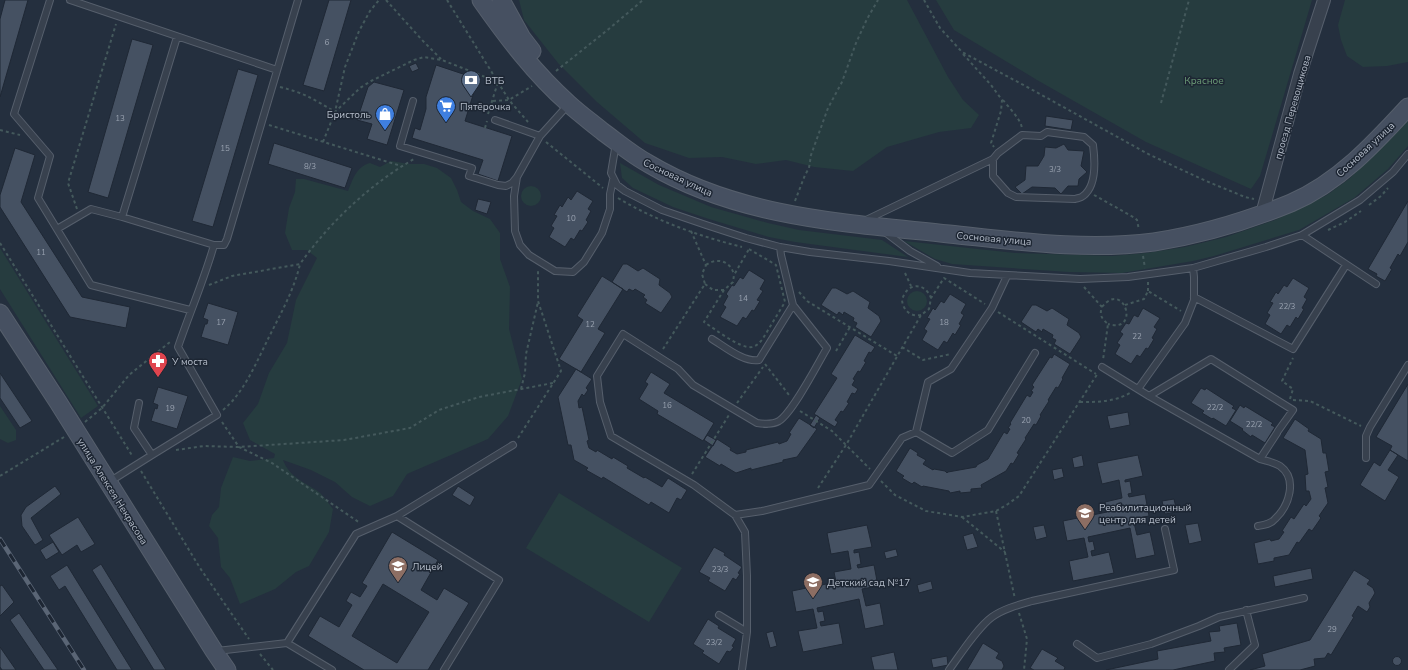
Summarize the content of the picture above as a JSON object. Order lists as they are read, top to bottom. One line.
{"streets":{"street":["проезд Перевощикова","Сосновая улица","улица Алексея Некрасова"]},"crossings":[["проезд Перевощикова","Сосновая улица"]],"parks":["Красное"],"places":{"bank":["ВТБ"],"supermarket":["Пятёрочка"],"shop":["Бристоль"],"pharmacy":["У моста"],"school or university":["Реабилитационный центр для детей","Лицей","Детский сад №17"]},"house_numbers":["6","13","15","8/3","3/3","10","11","14","22/3","17","18","12","22","16","22/2","19","20","22/2","23/3","29","23/2"]}
